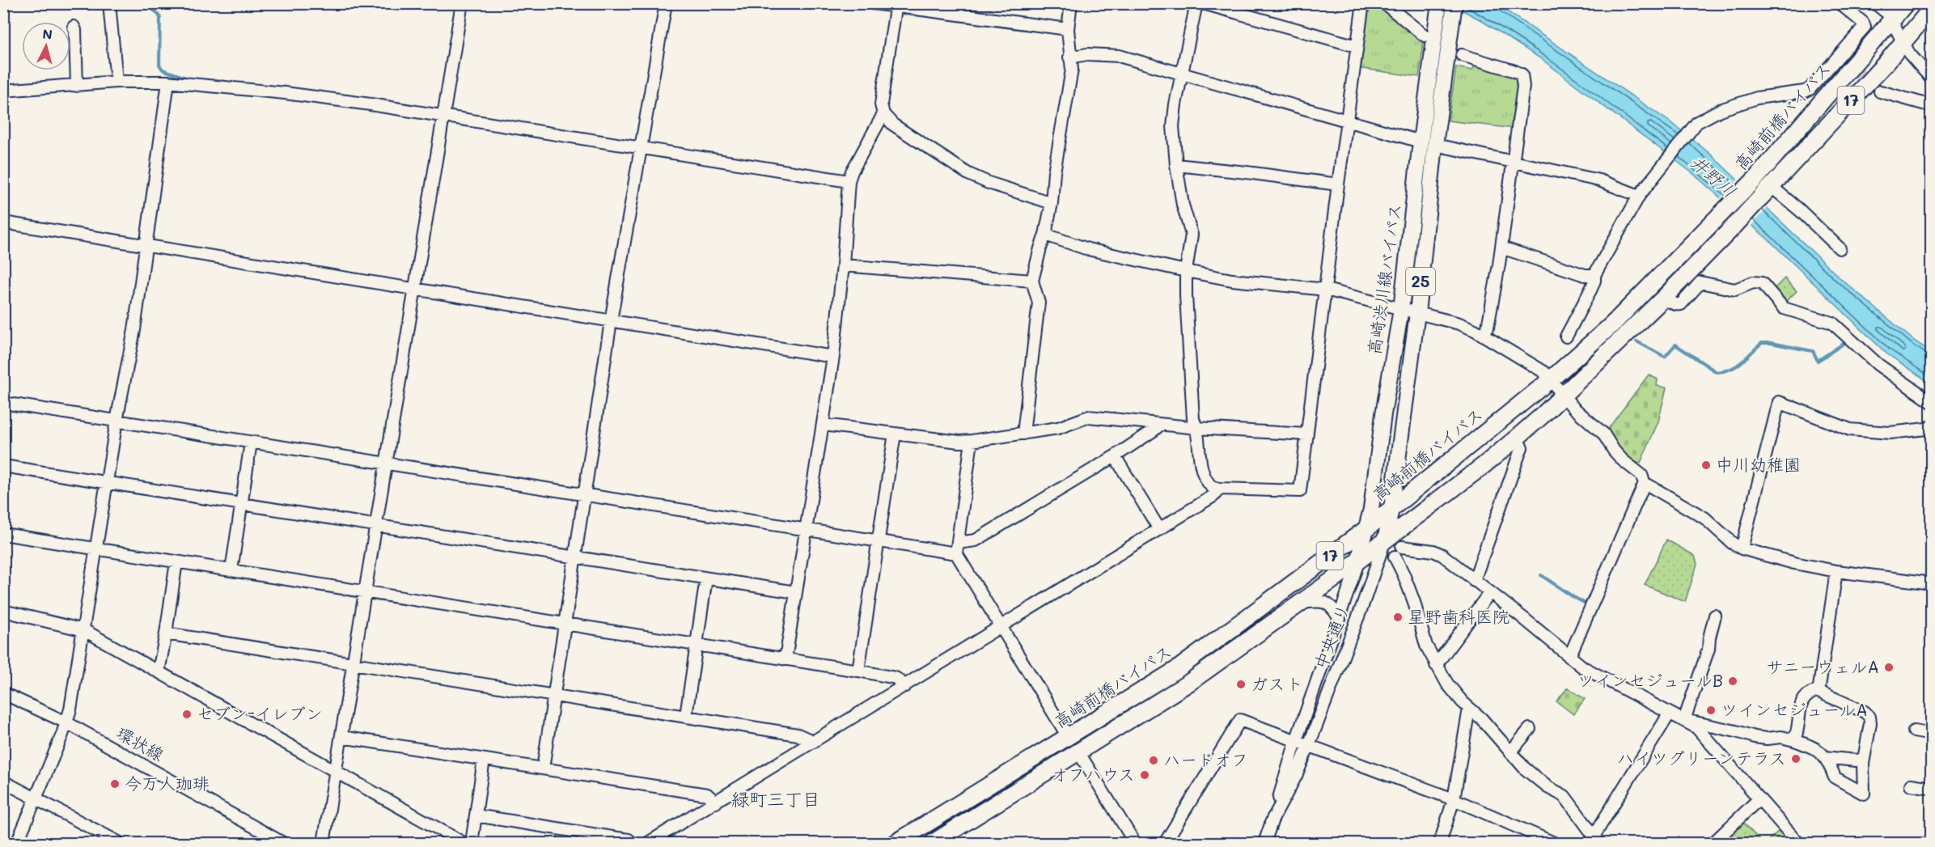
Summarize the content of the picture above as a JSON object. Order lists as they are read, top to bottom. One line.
{"streets":{"highway":["17","高崎前橋バイパス"],"main road":["高崎渋川線バイパス","25"],"street":["中央通り","環状線"]},"crossings":[["17","高崎渋川線バイパス"],["17","中央通り"],["高崎前橋バイパス","高崎渋川線バイパス"],["高崎渋川線バイパス","中央通り"]],"districts":["緑町三丁目"],"water":["井野川"],"places":["中川幼稚園","星野歯科医院","サニーウェルA","ツインセジュールB","ガスト","ツインセジュールA","セブン-イレブン","ハイツグリーンテラス","ハードオフ","オフハウス","今万人珈琲"],"north":"top"}
